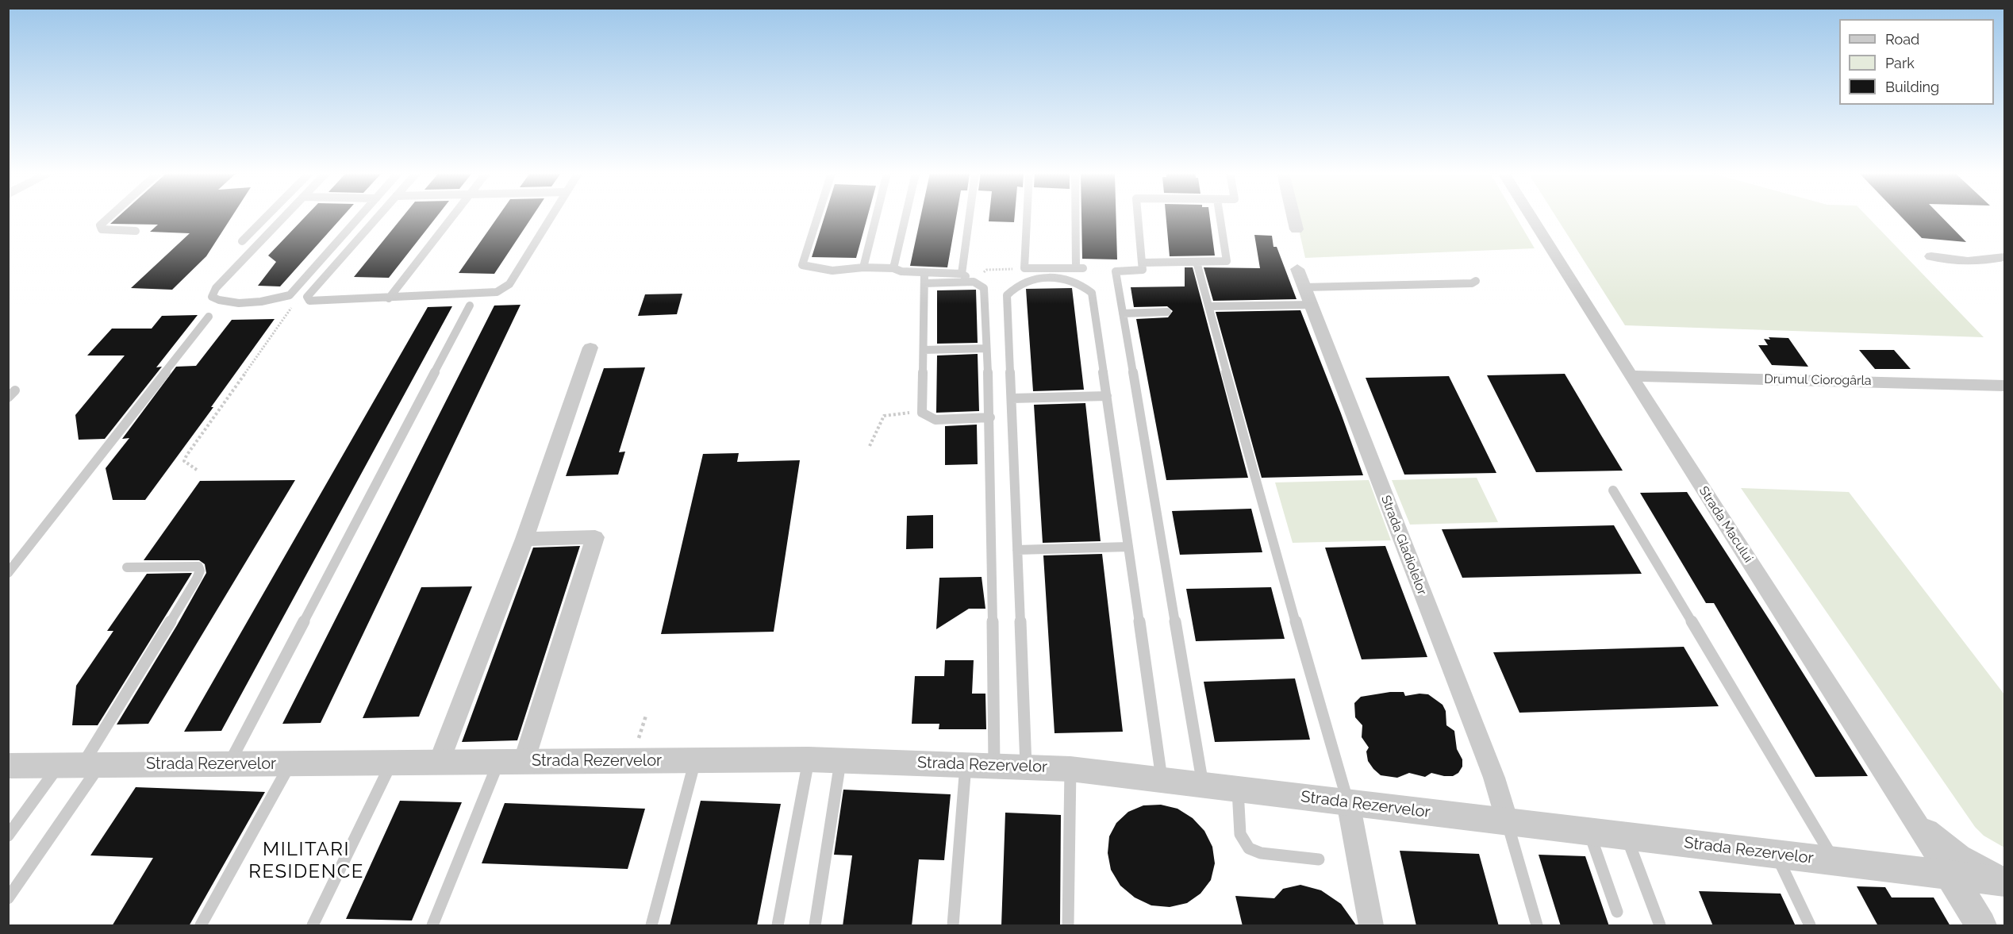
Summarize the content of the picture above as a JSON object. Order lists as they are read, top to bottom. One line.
{"streets":{"street":["Drumul Ciorogârla","Strada Macului","Strada Gladiolelor","Strada Rezervelor"]},"crossings":[["Drumul Ciorogârla","Strada Macului"],["Strada Macului","Strada Rezervelor"],["Strada Gladiolelor","Strada Rezervelor"]],"districts":["MILITARI RESIDENCE"],"legend":["Road","Park","Building"]}
